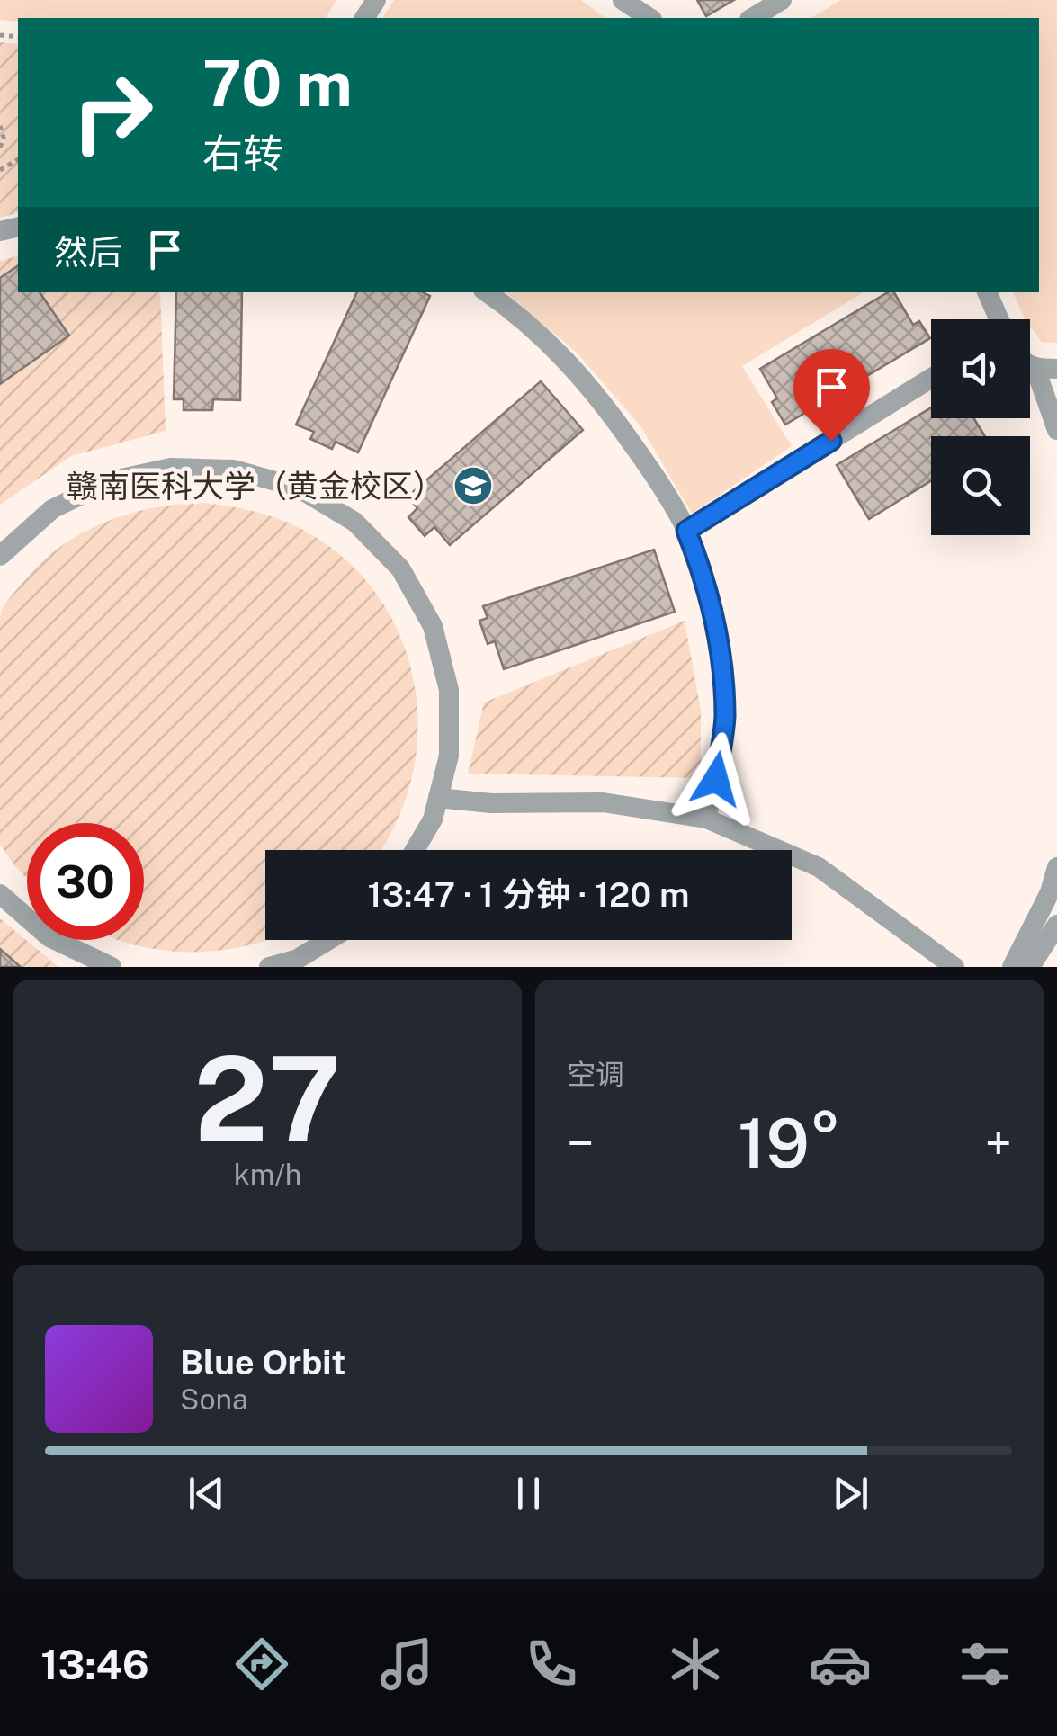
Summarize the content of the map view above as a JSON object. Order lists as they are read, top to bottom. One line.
{"places":{"school or university":["赣南医科大学（黄金校区）"]},"page":{"turn":["70 m","右转"],"then":"然后","limit":"30","trip":"13:47 · 1 分钟 · 120 m","tile":[["27","km/h"],"空调"],"heat":["−","19°","+"],"song":["Blue Orbit","Sona"],"tabs":"13:46"}}
